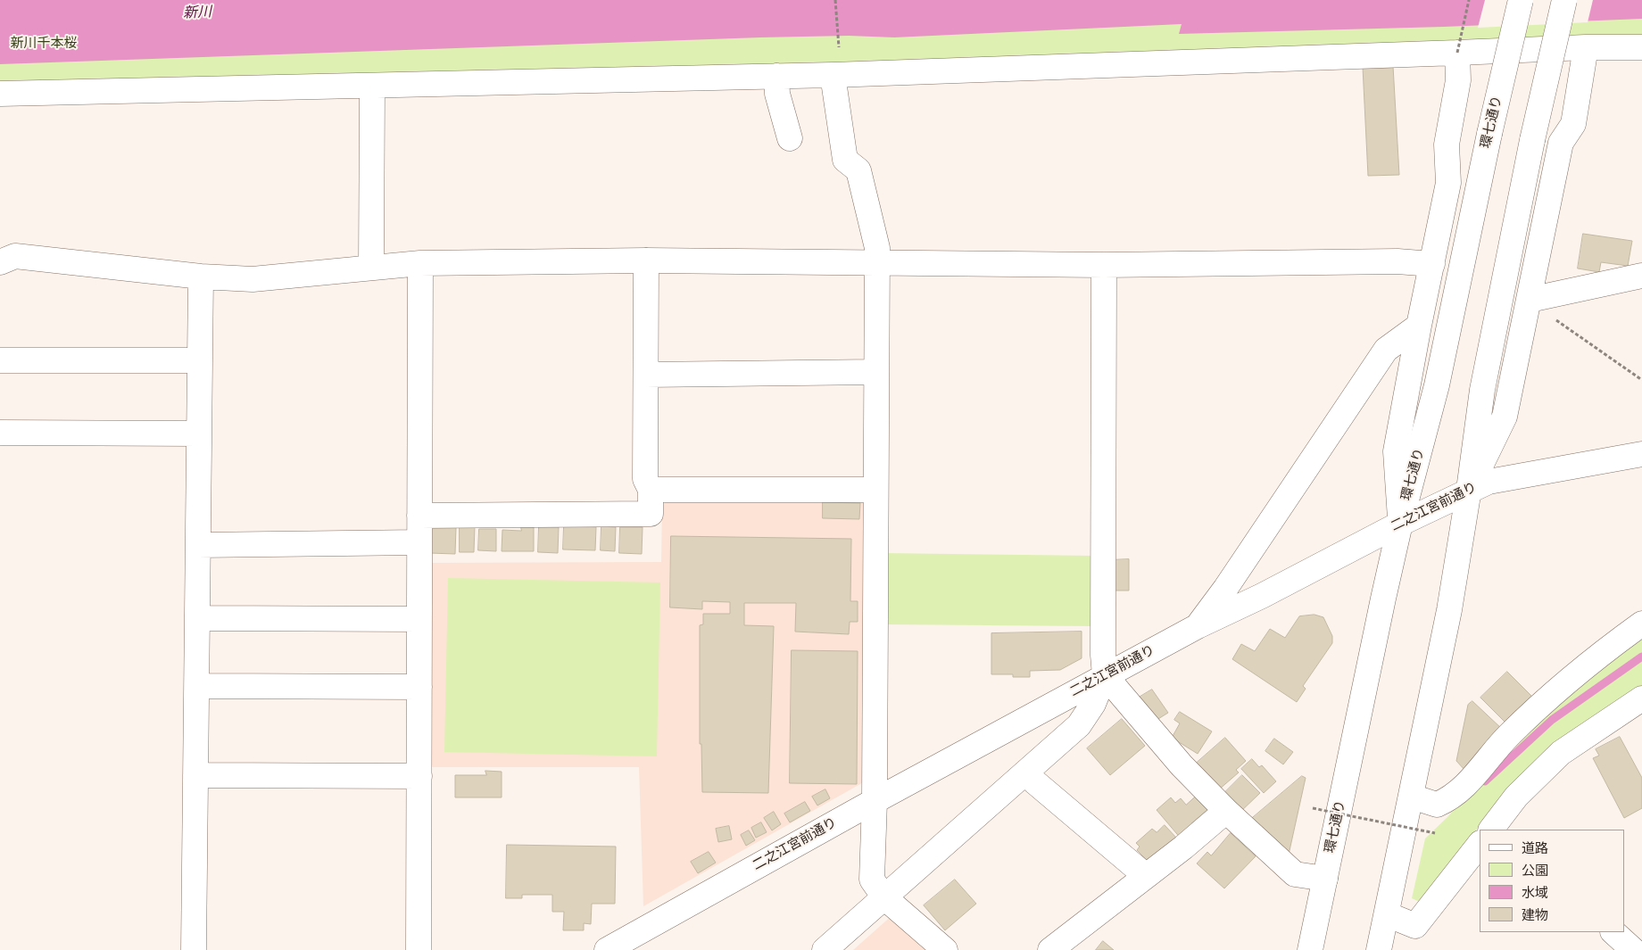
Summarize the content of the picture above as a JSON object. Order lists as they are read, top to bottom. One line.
{"streets":{"street":["環七通り","二之江宮前通り"]},"crossings":[["環七通り","二之江宮前通り"]],"water":["新川"],"parks":["新川千本桜"],"legend":["道路","公園","水域","建物"]}
